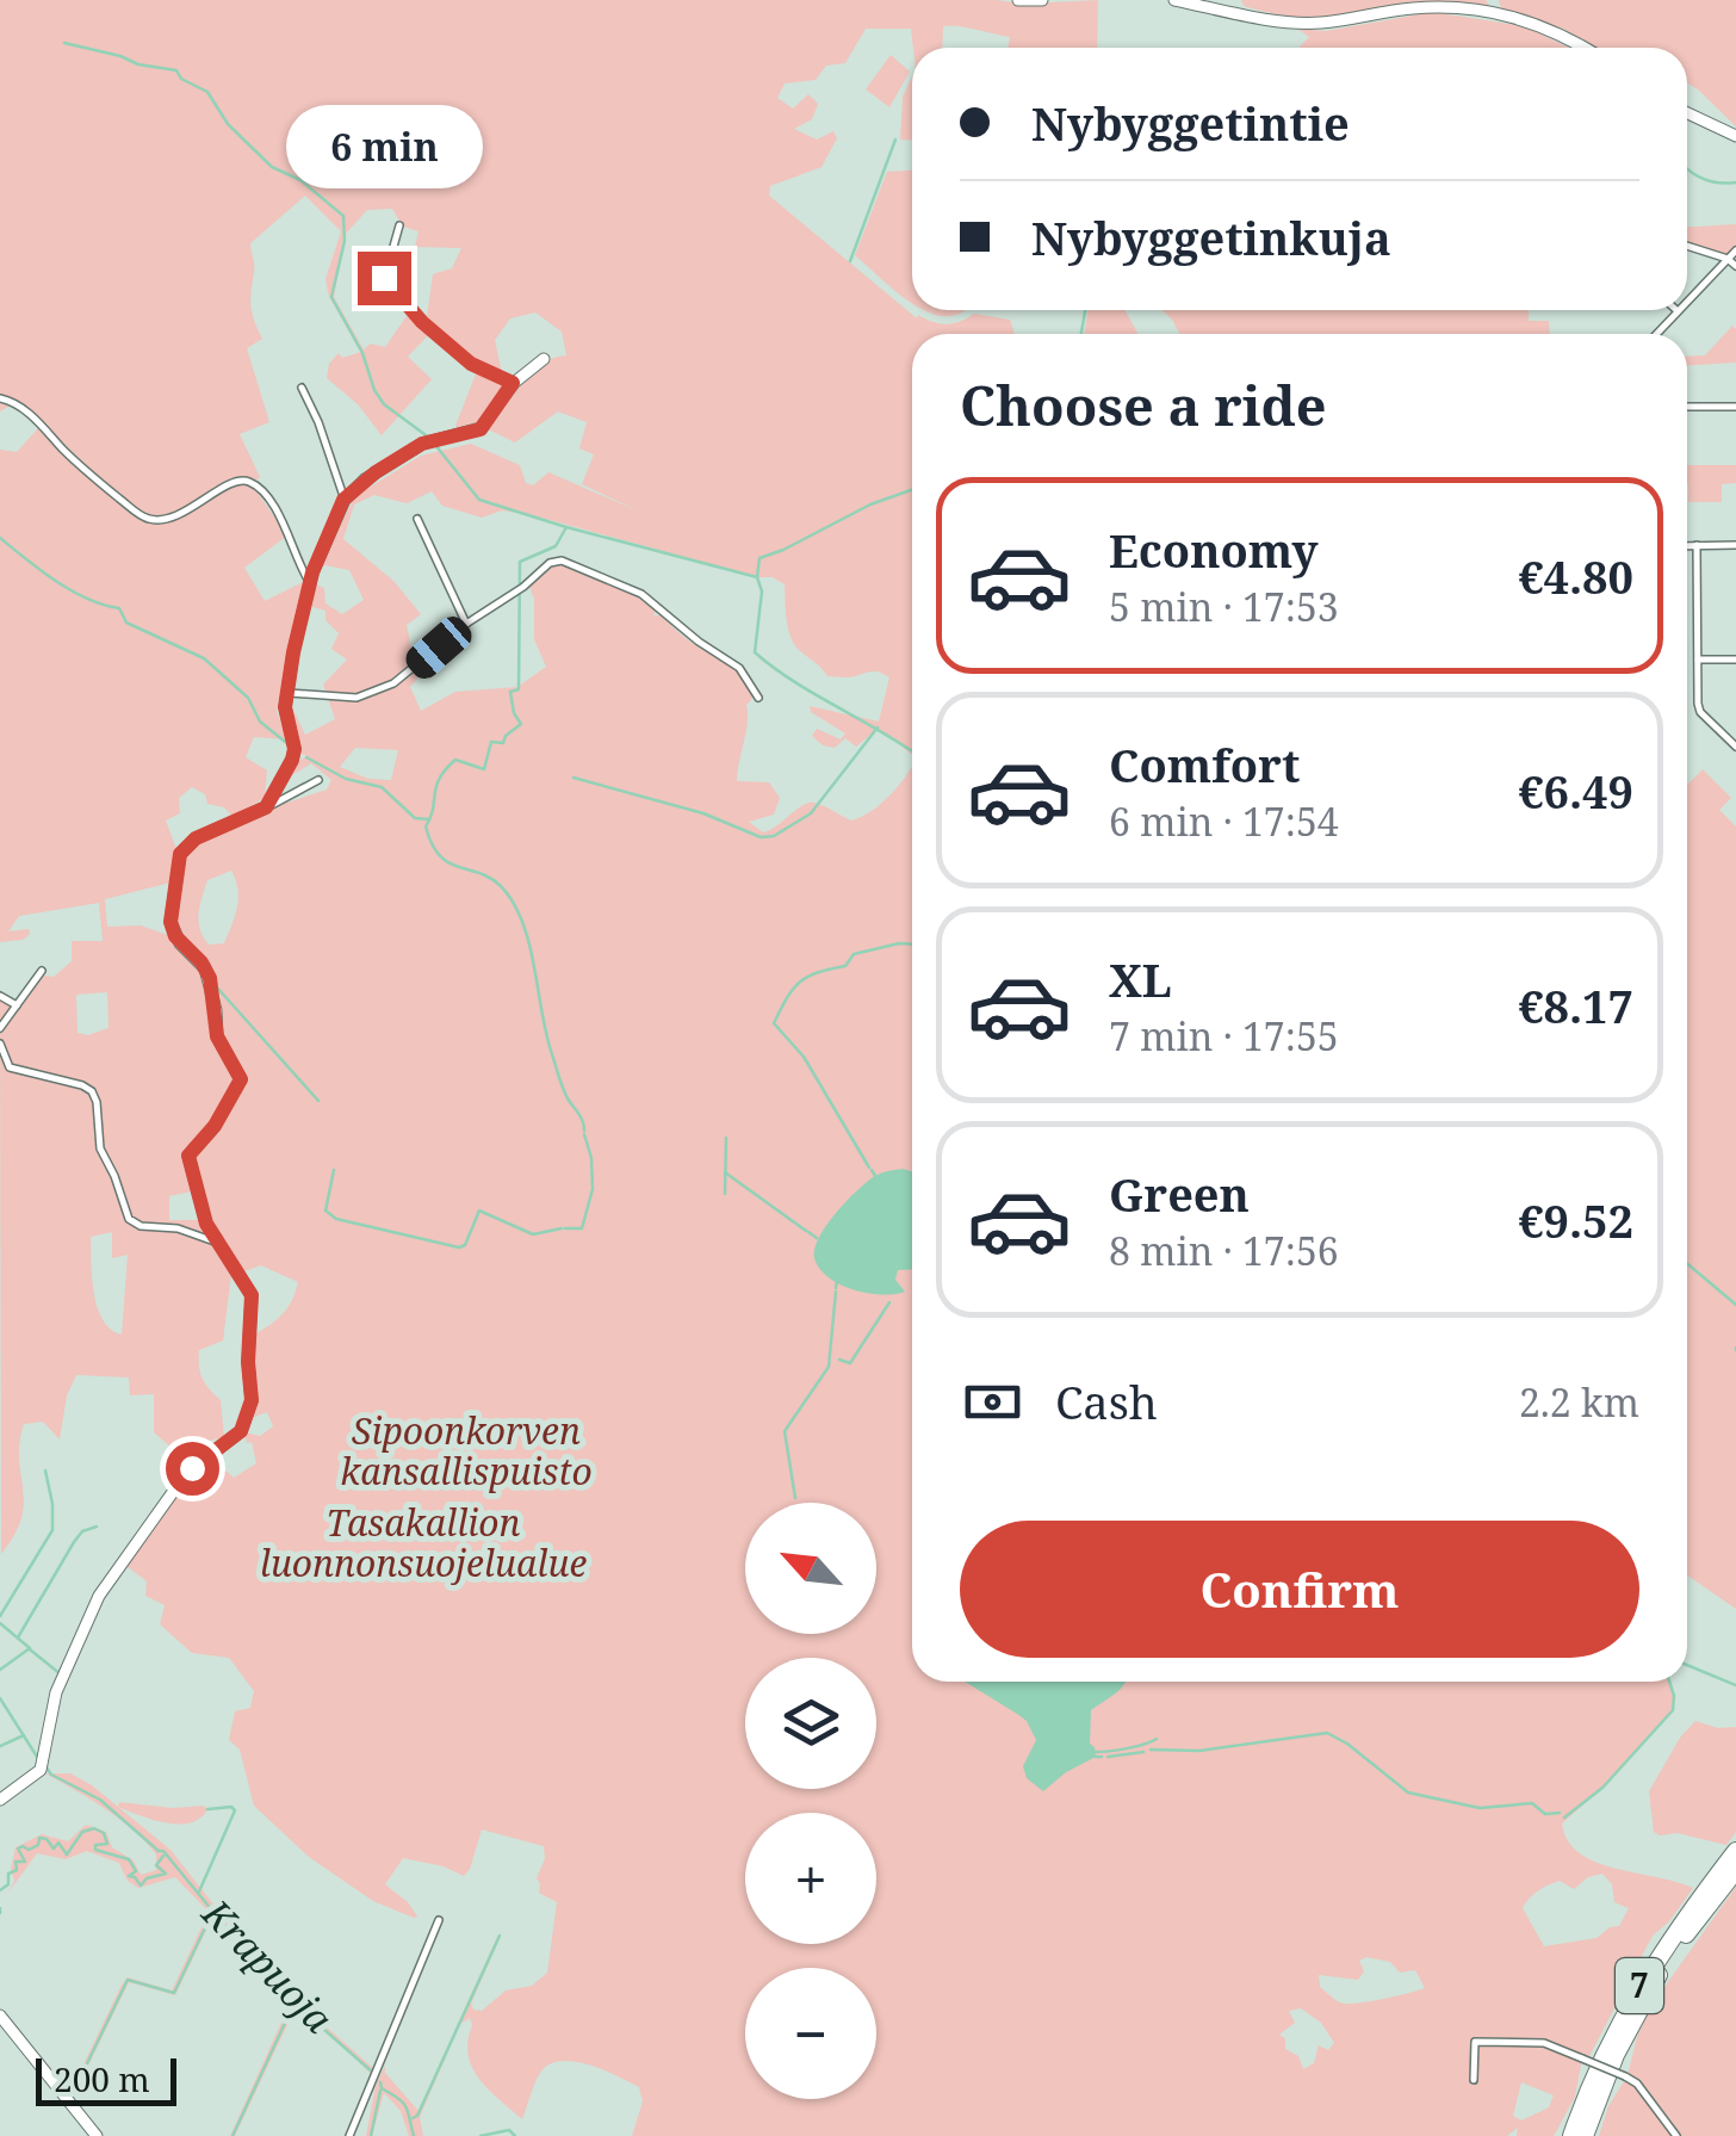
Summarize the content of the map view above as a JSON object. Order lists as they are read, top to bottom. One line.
{"streets":{"highway":["7"]},"water":["Krapuoja"],"parks":["Sipoonkorven kansallispuisto","Tasakallion luonnonsuojelualue"],"scale_bar":"200 m","north":"top left","page":{"banner":["Nybyggetintie","Nybyggetinkuja"],"bubble":"6 min","heading":"Choose a ride","list":[{"name":"Economy","note":"5 min · 17:53","value":"€4.80"},{"name":"Comfort","note":"6 min · 17:54","value":"€6.49"},{"name":"XL","note":"7 min · 17:55","value":"€8.17"},{"name":"Green","note":"8 min · 17:56","value":"€9.52"}],"pay":["Cash","2.2 km"],"buttons":"Confirm","map_buttons":["+","−"],"scale":"200 m"}}
